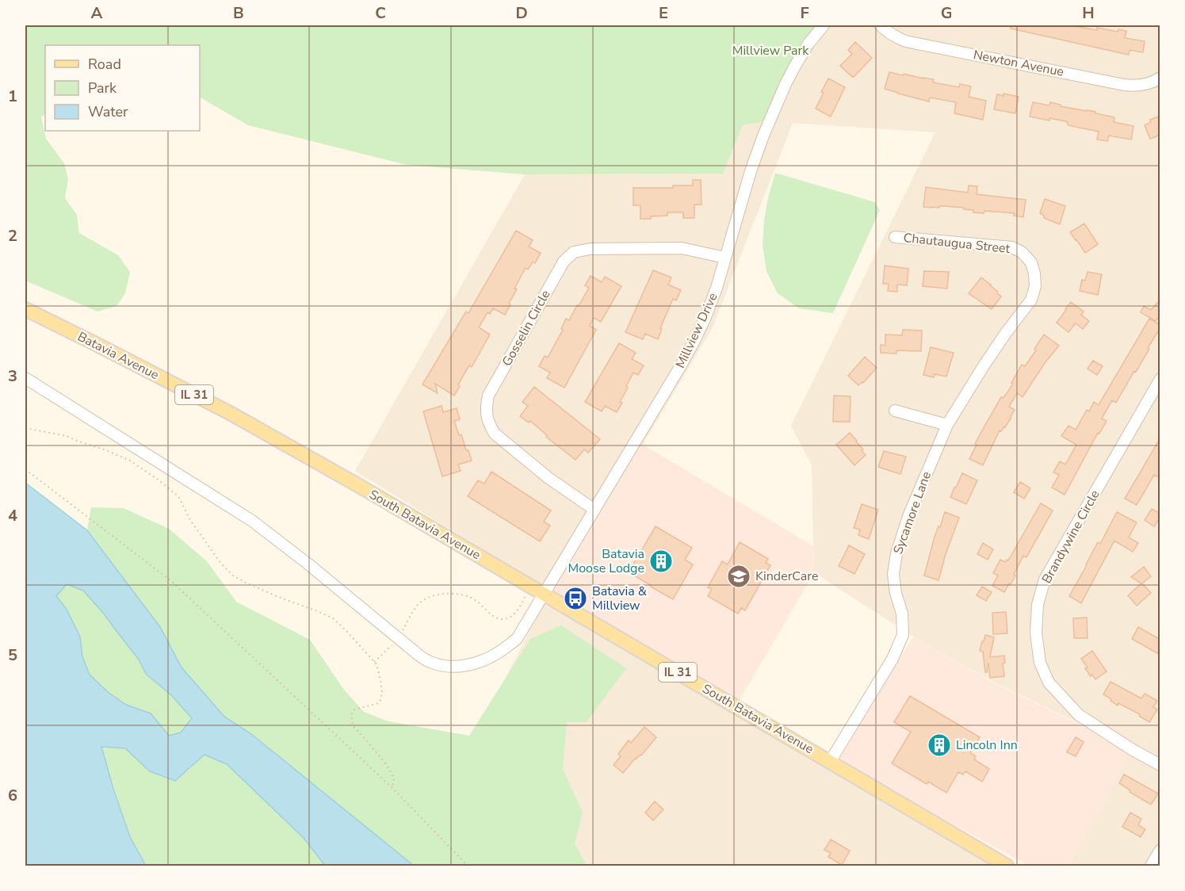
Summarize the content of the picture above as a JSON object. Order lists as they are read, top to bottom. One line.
{"streets":{"main road":["Batavia Avenue","IL 31","South Batavia Avenue"],"street":["Newton Avenue","Chautaugua Street","Gosselin Circle","Millview Drive","Sycamore Lane","Brandywine Circle"]},"crossings":[["Chautaugua Street","Sycamore Lane"],["Gosselin Circle","Millview Drive"],["Millview Drive","South Batavia Avenue"],["Batavia Avenue","South Batavia Avenue"],["Sycamore Lane","South Batavia Avenue"]],"parks":["Millview Park"],"places":{"building":["Batavia Moose Lodge","Lincoln Inn"],"school or university":["KinderCare"],"bus stop":["Batavia & Millview"]},"legend":["Road","Park","Water"],"grid":{"columns":["A","B","C","D","E","F","G","H"],"rows":["1","2","3","4","5","6"]}}
